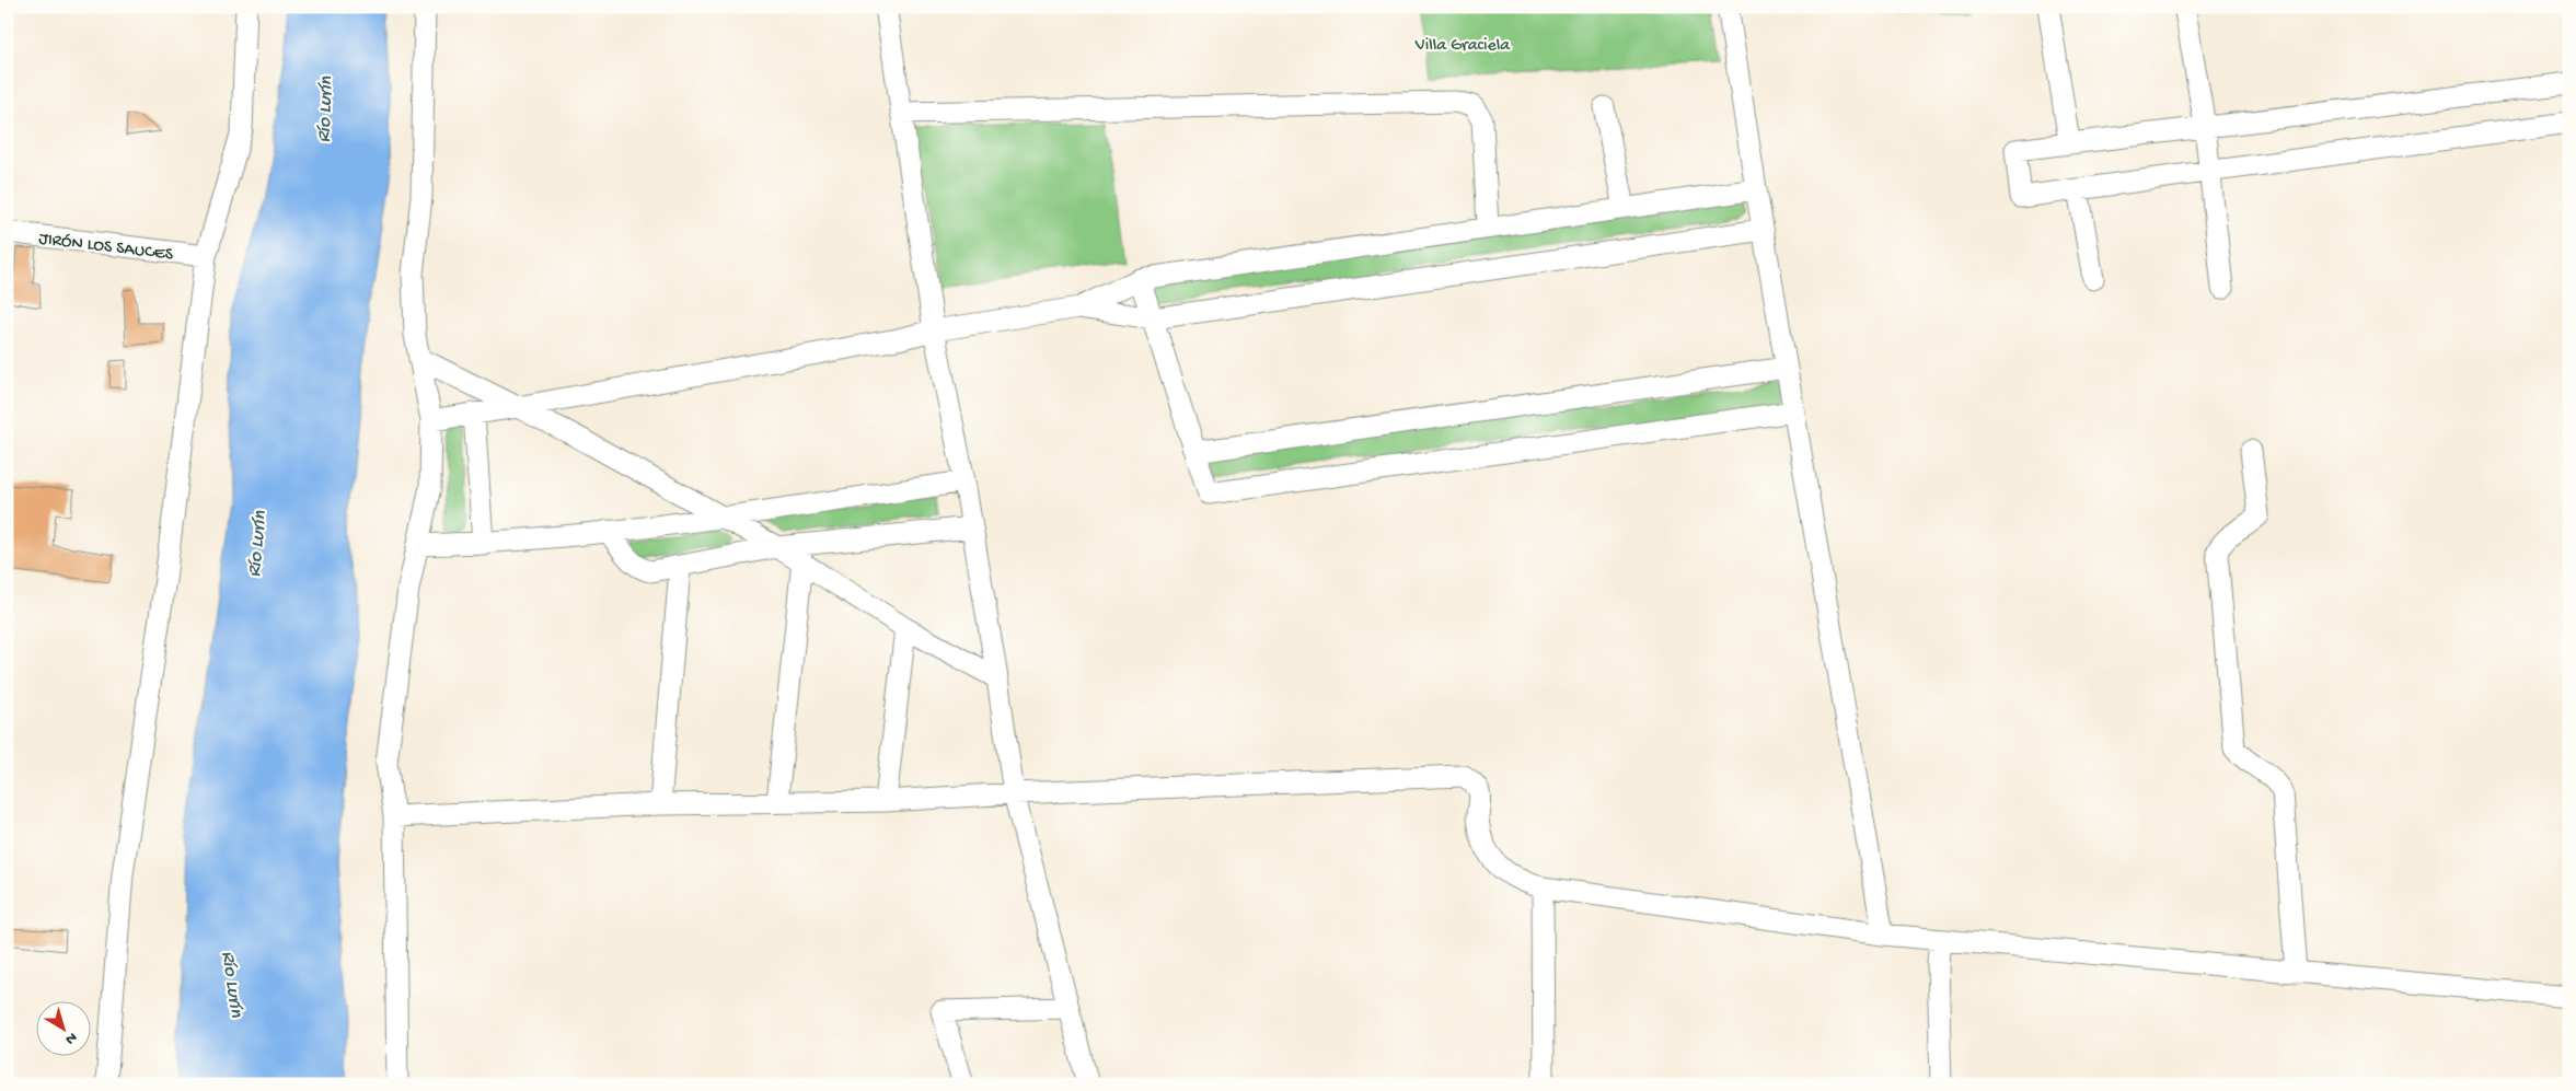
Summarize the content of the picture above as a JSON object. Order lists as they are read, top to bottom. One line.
{"streets":{"street":["JIRÓN LOS SAUCES"]},"water":["Río Lurín"],"parks":["Villa Graciela"],"north":"bottom right"}
